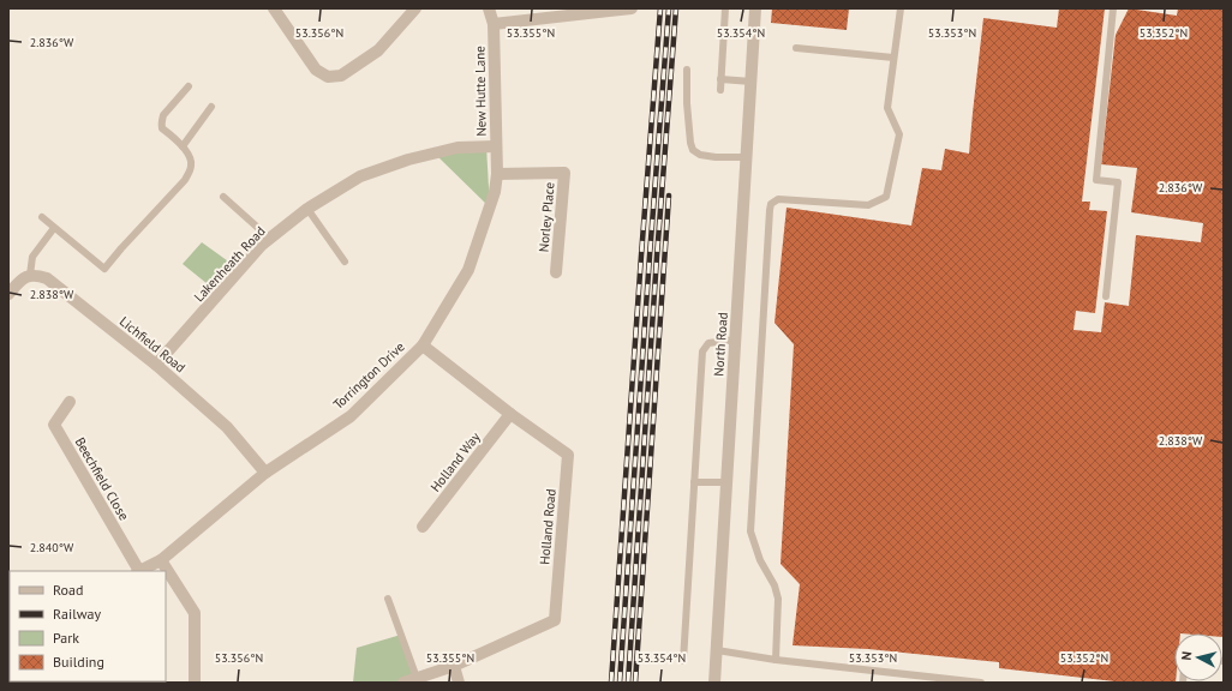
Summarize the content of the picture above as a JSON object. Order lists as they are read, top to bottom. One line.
{"streets":{"street":["New Hutte Lane","Norley Place","Lakenheath Road","Lichfield Road","North Road","Torrington Drive","Holland Way","Beechfield Close","Holland Road"]},"crossings":[["New Hutte Lane","Norley Place"],["New Hutte Lane","Lakenheath Road"],["New Hutte Lane","Torrington Drive"],["Norley Place","Torrington Drive"],["Lakenheath Road","Lichfield Road"],["Lichfield Road","Torrington Drive"],["Torrington Drive","Beechfield Close"],["Torrington Drive","Holland Road"],["Holland Way","Holland Road"]],"legend":["Road","Railway","Park","Building"],"north":"left","coordinates":["53.356°N","53.355°N","53.354°N","53.353°N","53.352°N","2.836°W","2.838°W","2.840°W"]}
